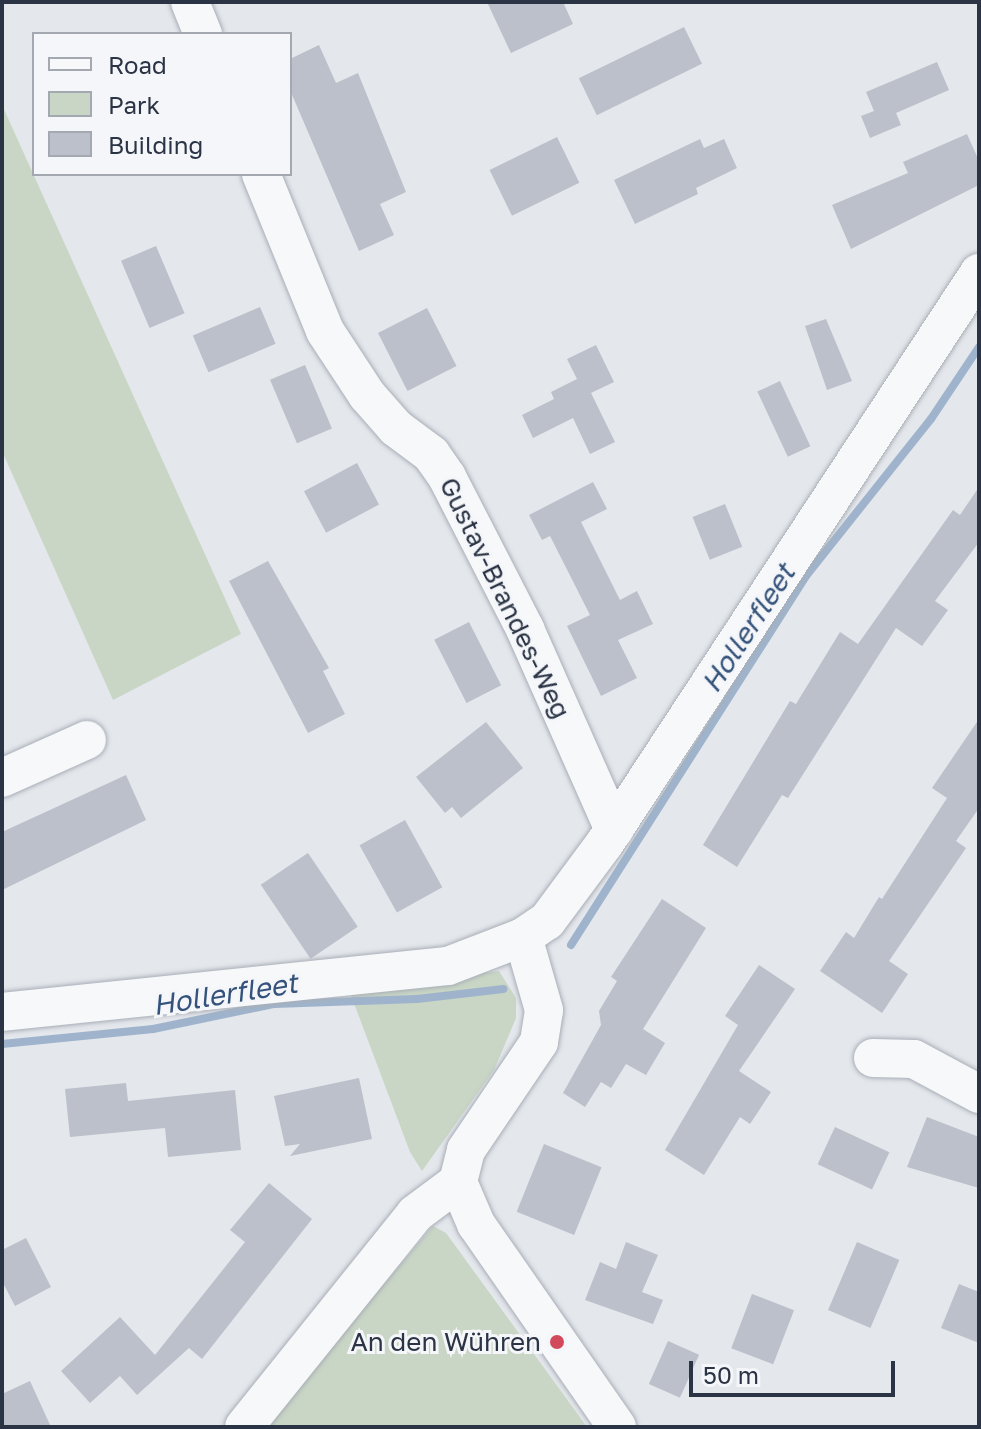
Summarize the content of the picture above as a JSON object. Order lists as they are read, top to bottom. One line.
{"streets":{"street":["Gustav-Brandes-Weg"]},"water":["Hollerfleet"],"places":["An den Wühren"],"legend":["Road","Park","Building"],"scale_bar":"50 m"}
